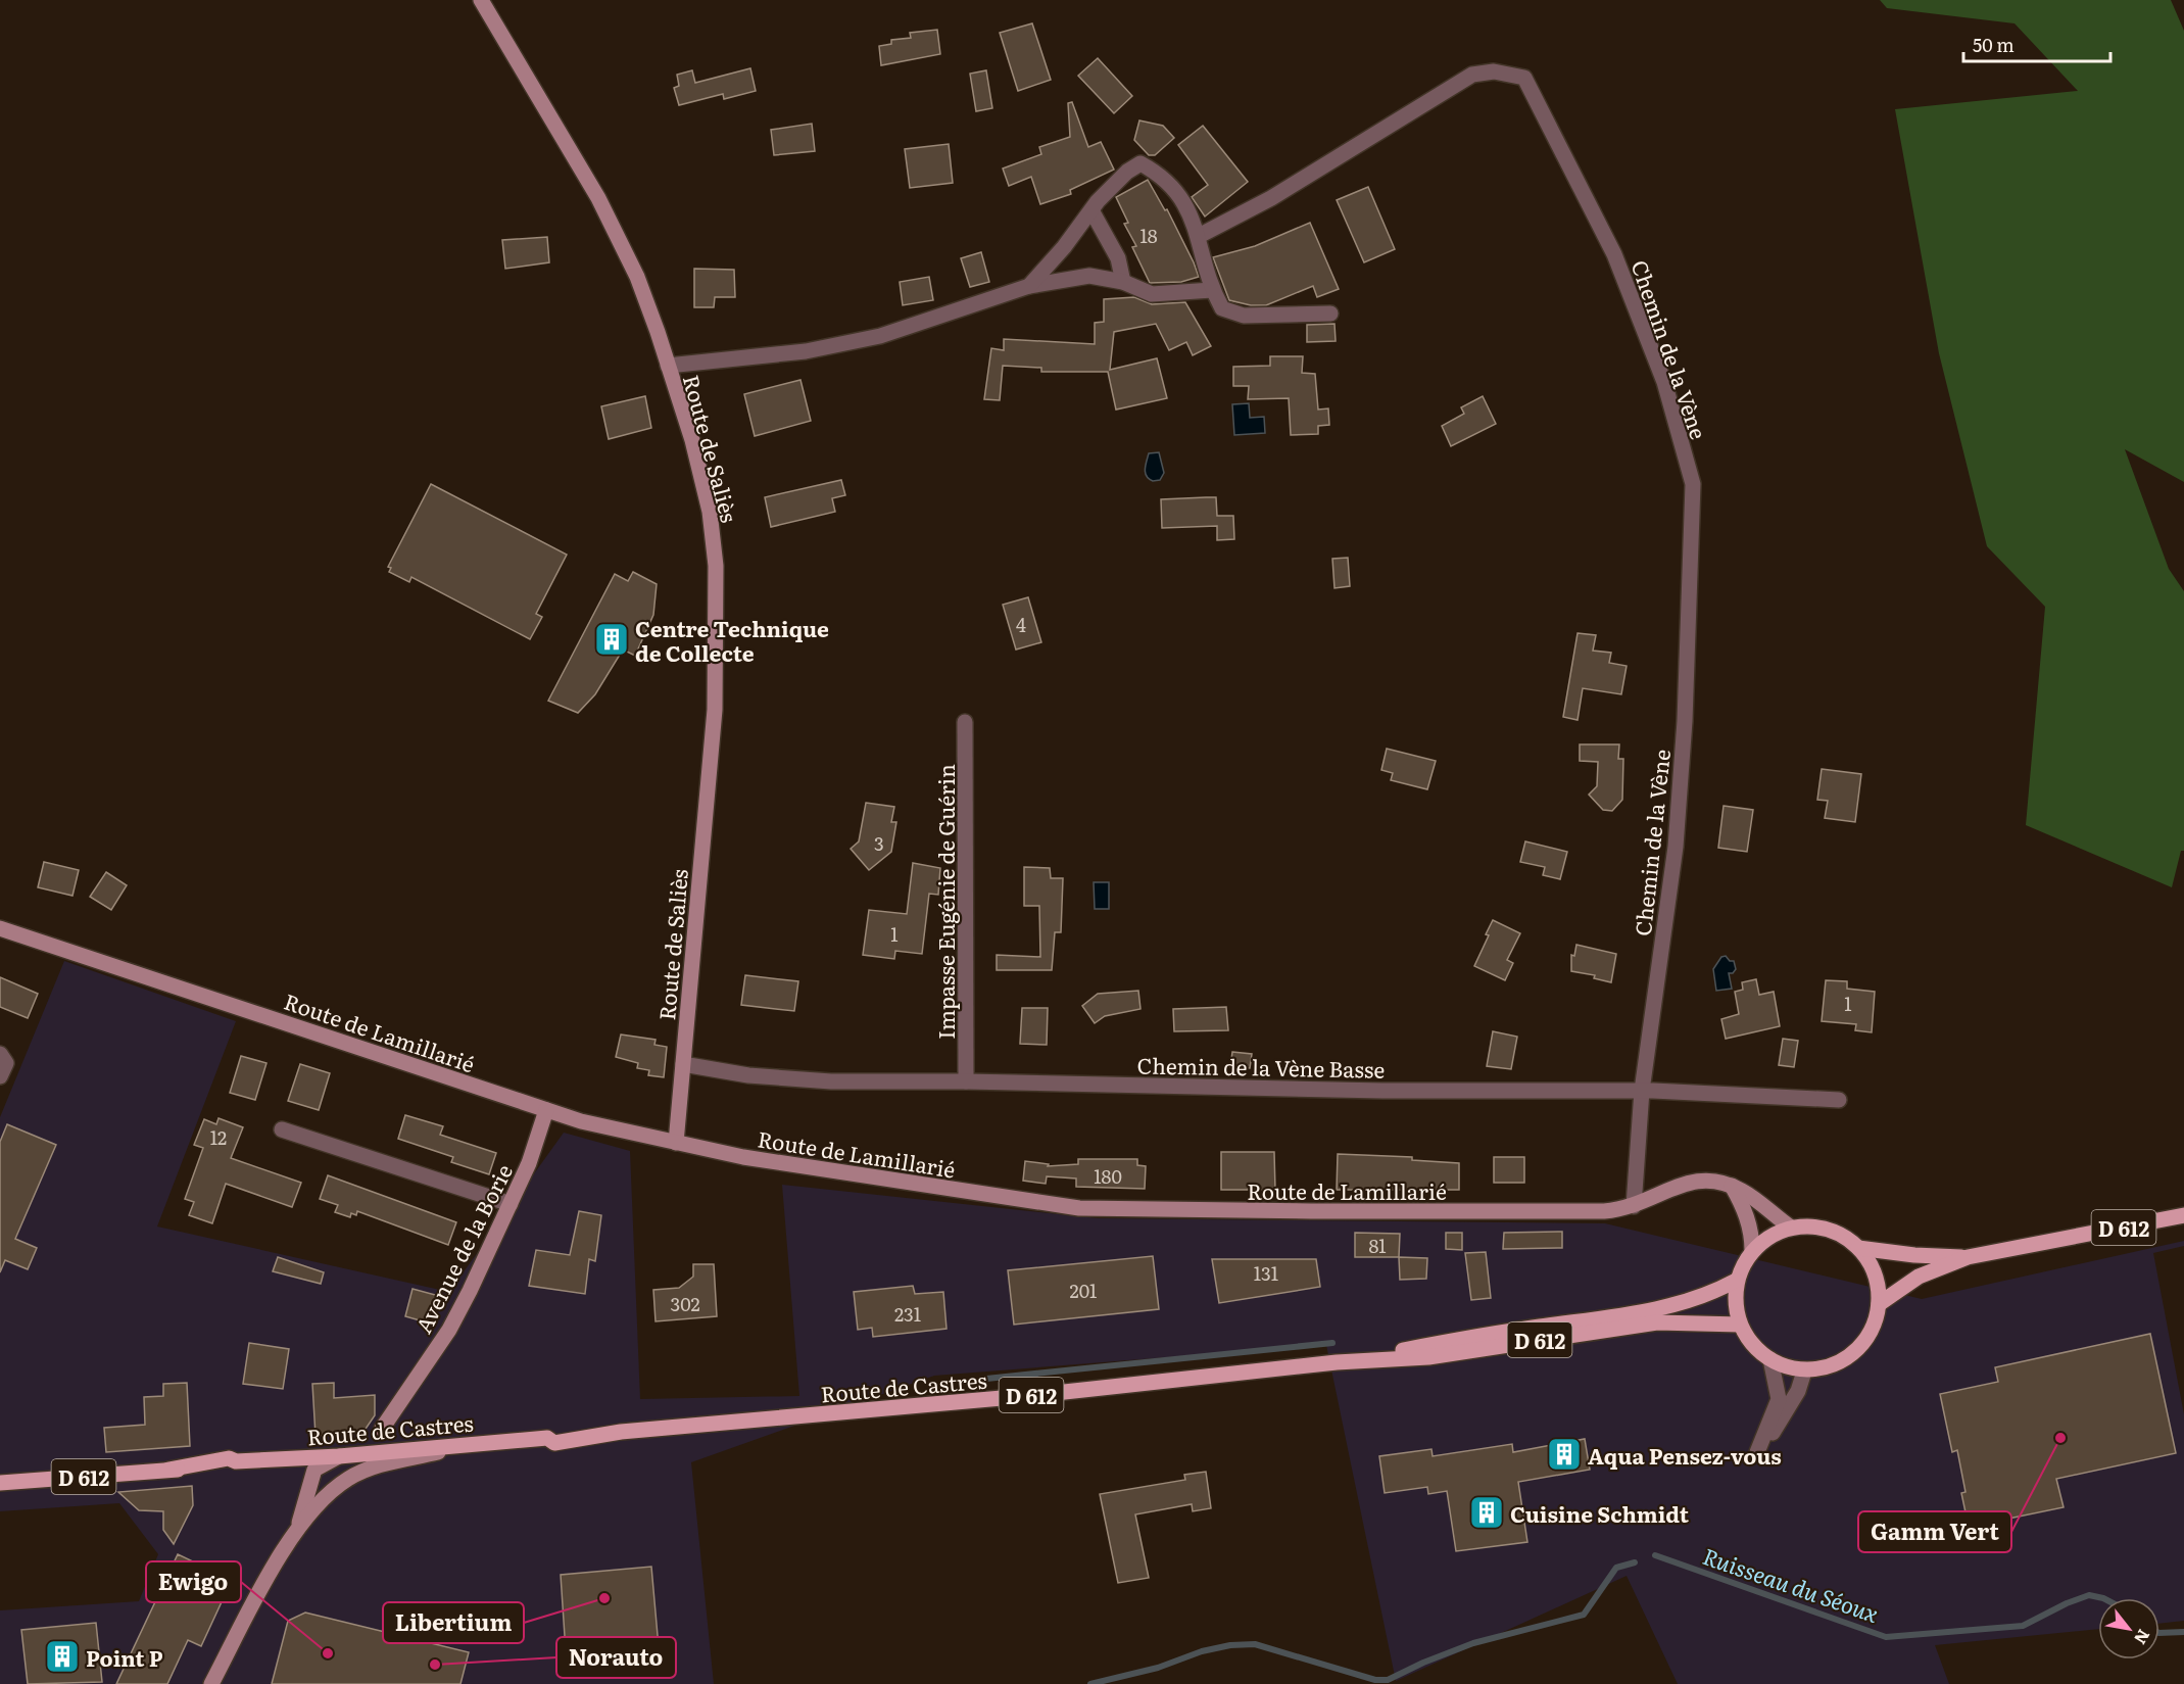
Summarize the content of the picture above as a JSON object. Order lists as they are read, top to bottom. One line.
{"streets":{"main road":["D 612","Route de Castres"],"street":["Chemin de la Vène","Route de Saliès","Impasse Eugénie de Guérin","Route de Lamillarié","Chemin de la Vène Basse","Avenue de la Borie"]},"crossings":[["Chemin de la Vène","Route de Lamillarié"],["Chemin de la Vène","Chemin de la Vène Basse"],["Route de Saliès","Route de Lamillarié"],["Route de Saliès","Chemin de la Vène Basse"],["Impasse Eugénie de Guérin","Chemin de la Vène Basse"],["Route de Lamillarié","D 612"],["Route de Lamillarié","Avenue de la Borie"],["Route de Lamillarié","Route de Castres"],["D 612","Route de Castres"]],"water":["Ruisseau du Séoux"],"places":{"building":["Centre Technique de Collecte","Aqua Pensez-vous","Cuisine Schmidt","Point P"],"other":["Gamm Vert","Libertium","Ewigo","Norauto"]},"house_numbers":["18","4","3","1","1","12","180","81","131","201","302","231"],"scale_bar":"50 m","north":"bottom right"}
